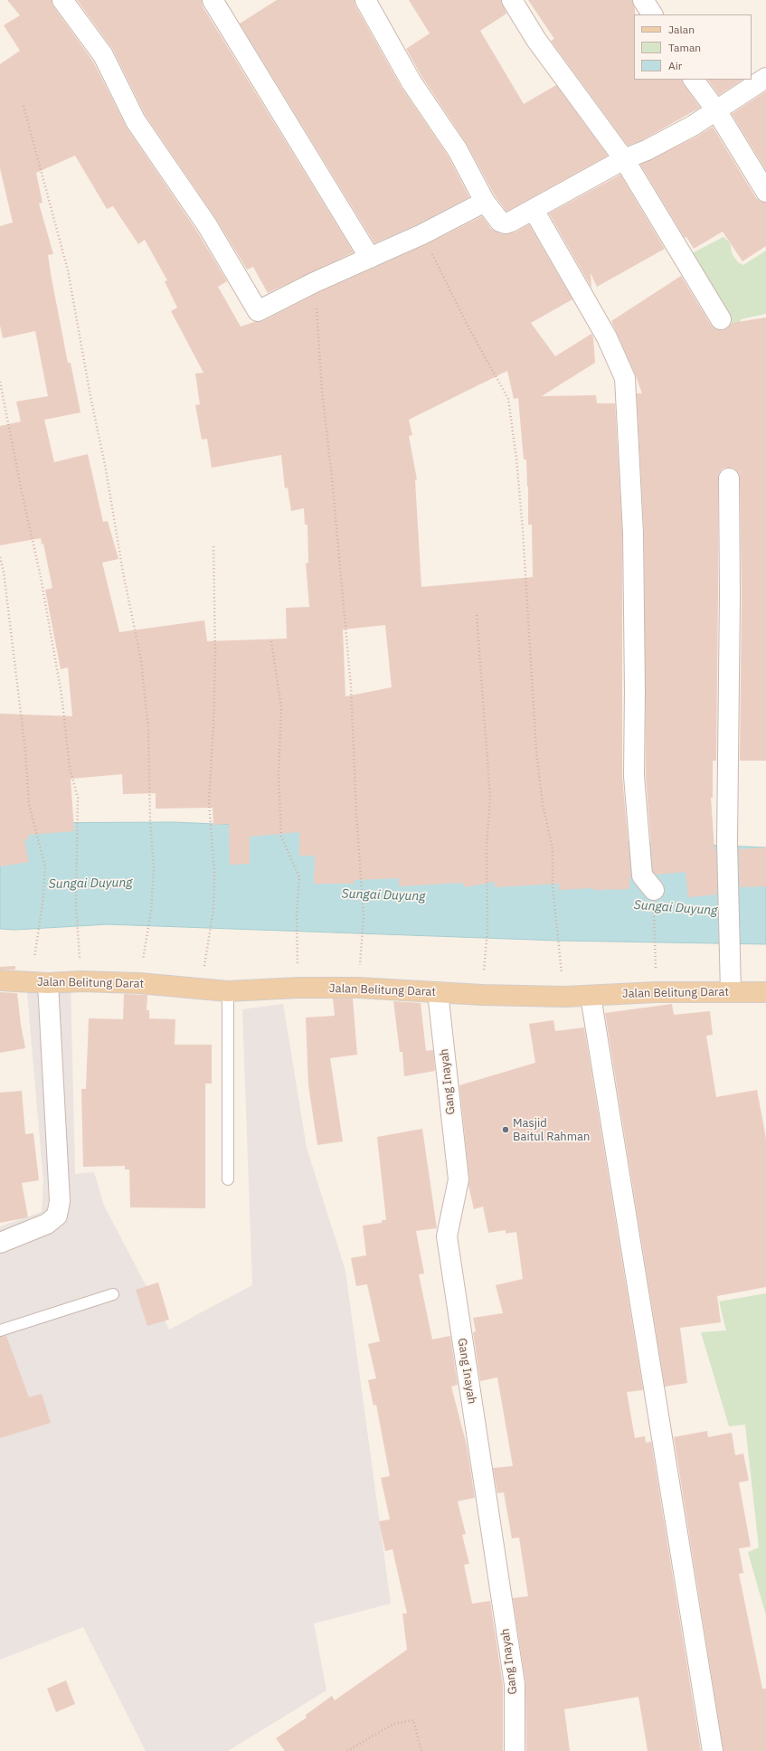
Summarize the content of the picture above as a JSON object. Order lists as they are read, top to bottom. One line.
{"streets":{"main road":["Jalan Belitung Darat"],"street":["Gang Inayah"]},"crossings":[["Jalan Belitung Darat","Gang Inayah"]],"water":["Sungai Duyung"],"places":["Masjid Baitul Rahman"],"legend":["Jalan","Taman","Air"]}
